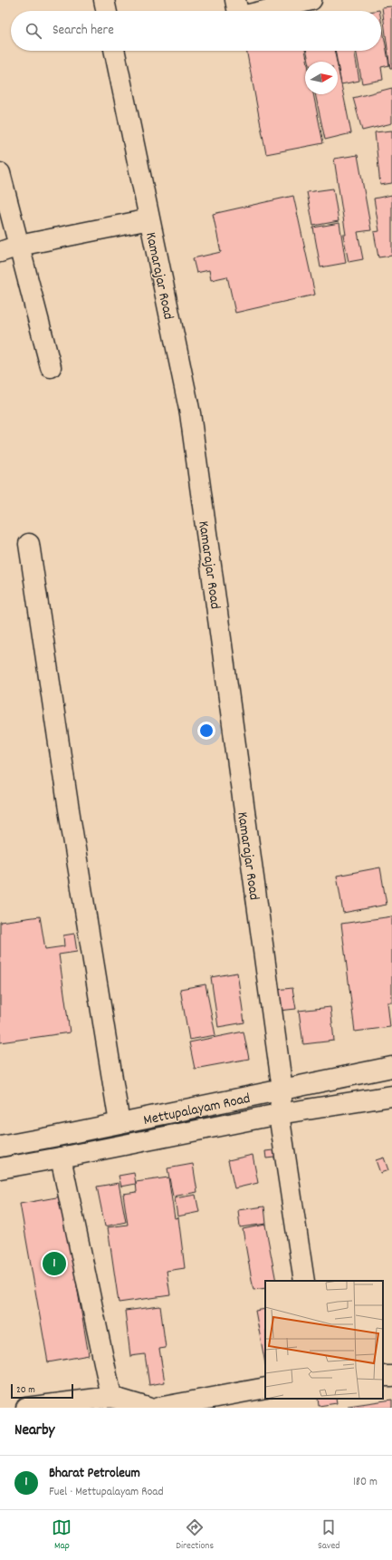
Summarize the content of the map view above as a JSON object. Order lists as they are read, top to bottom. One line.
{"streets":{"main road":["Kamarajar Road","Mettupalayam Road"]},"crossings":[["Kamarajar Road","Mettupalayam Road"]],"scale_bar":"20 m","north":"right","page":{"search":"Search here","pins":"1","scale":"20 m","heading":"Nearby","list":[{"mark":"1","name":"Bharat Petroleum","note":"Fuel · Mettupalayam Road","value":"180 m"}],"nav":["Map","Directions","Saved"]}}
